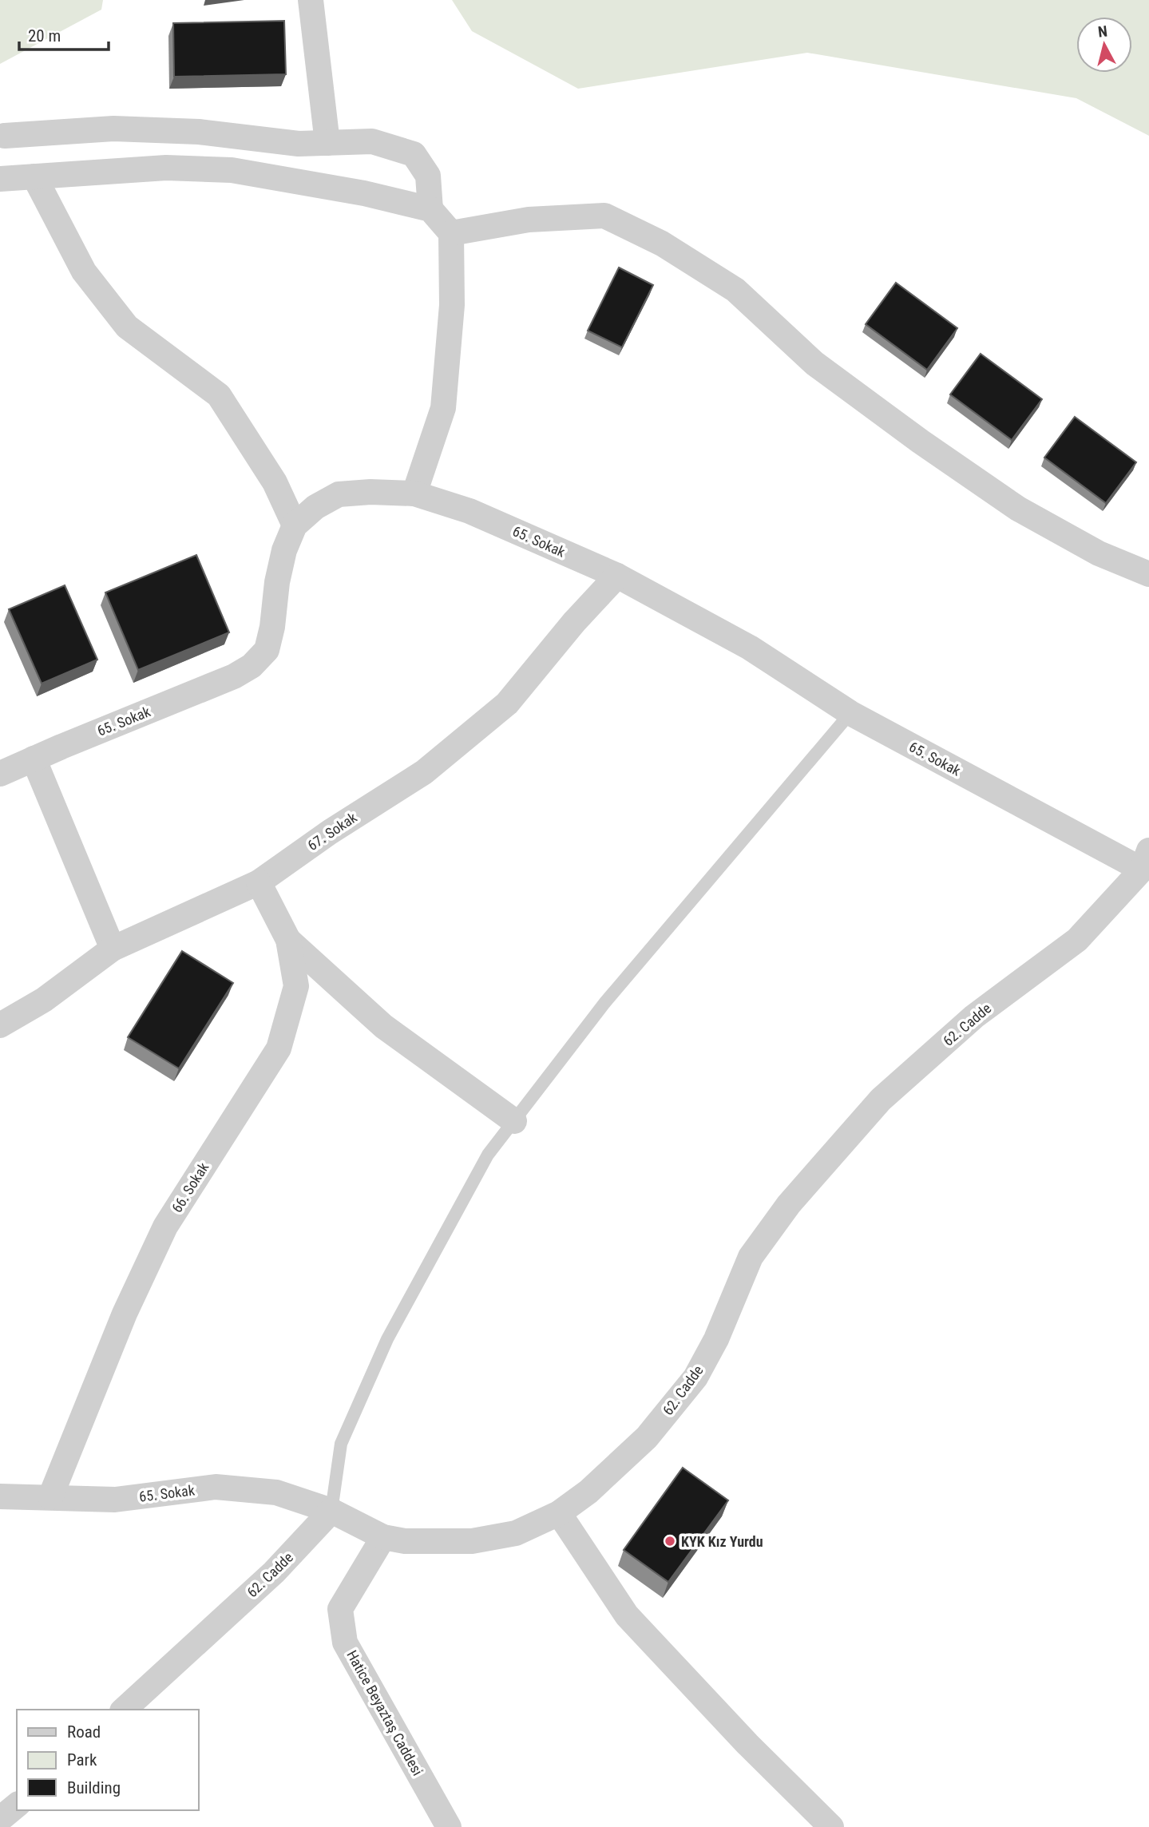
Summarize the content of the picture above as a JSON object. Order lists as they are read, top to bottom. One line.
{"streets":{"street":["65. Sokak","67. Sokak","62. Cadde","66. Sokak","Hatice Beyaztaş Caddesi"]},"crossings":[["65. Sokak","67. Sokak"],["65. Sokak","62. Cadde"],["65. Sokak","66. Sokak"],["67. Sokak","66. Sokak"],["62. Cadde","Hatice Beyaztaş Caddesi"]],"places":["KYK Kız Yurdu"],"legend":["Road","Park","Building"],"scale_bar":"20 m","north":"top"}
